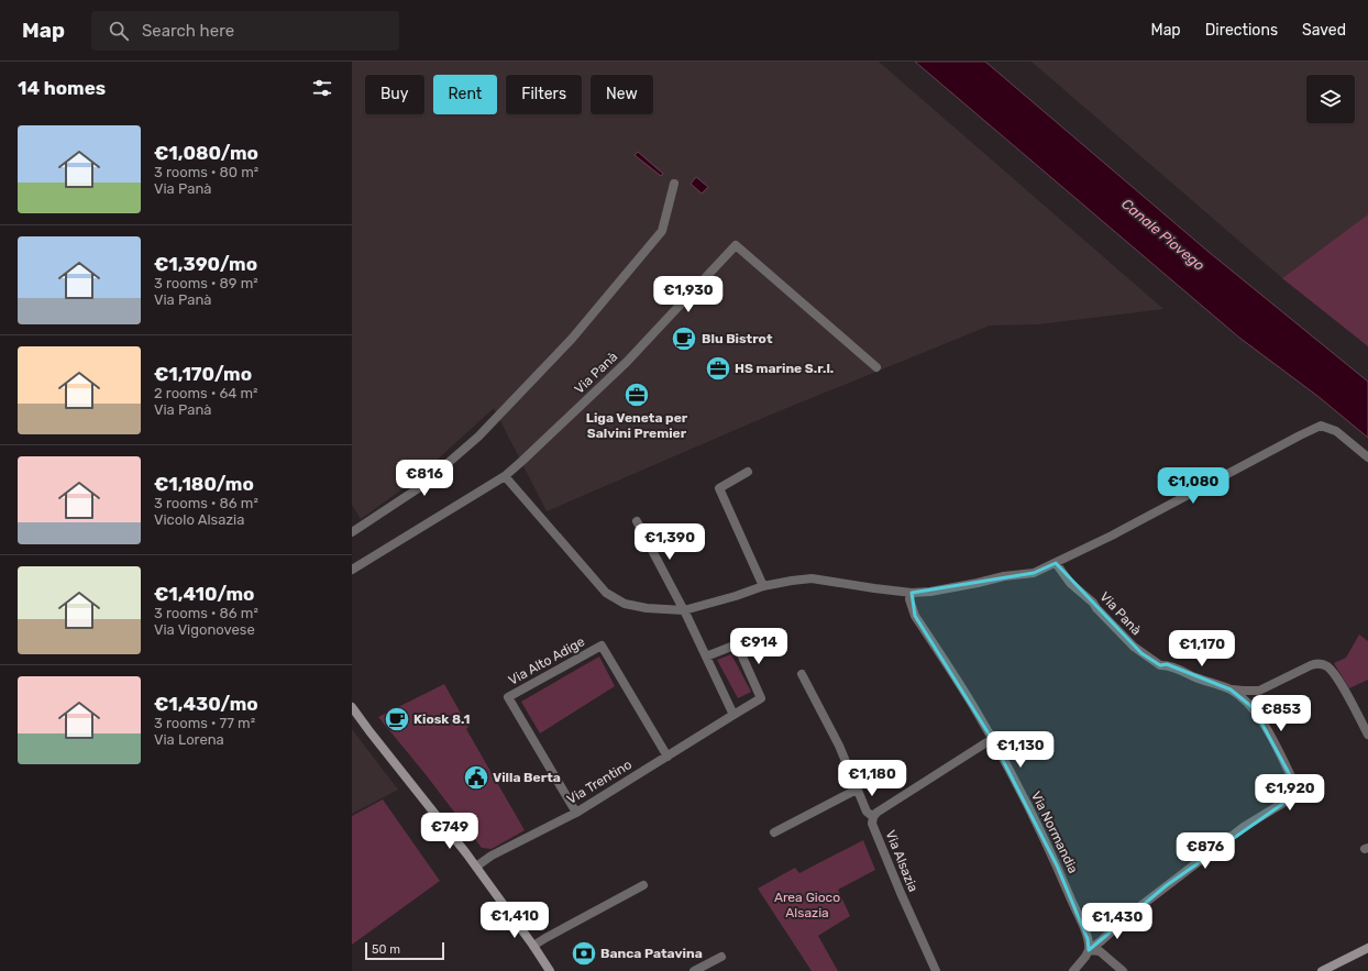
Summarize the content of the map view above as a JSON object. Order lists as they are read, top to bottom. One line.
{"streets":{"street":["Via Panà","Via Alto Adige","Via Trentino","Via Normandia","Via Alsazia"]},"crossings":[["Via Panà","Via Normandia"],["Via Alto Adige","Via Trentino"],["Via Normandia","Via Alsazia"]],"water":["Canale Piovego"],"parks":["Area Gioco Alsazia"],"places":{"cafe":["Blu Bistrot","Kiosk 8.1"],"office":["HS marine S.r.l.","Liga Veneta per Salvini Premier"],"public building":["Villa Berta"],"bank":["Banca Patavina"]},"scale_bar":"50 m","page":{"header":"Map","search":"Search here","nav":["Map","Directions","Saved"],"heading":"14 homes","chip":["Buy","Rent","Filters","New"],"list":[{"name":"€1,080/mo","note":"3 rooms · 80 m² · Via Panà"},{"name":"€1,390/mo","note":"3 rooms · 89 m² · Via Panà"},{"name":"€1,170/mo","note":"2 rooms · 64 m² · Via Panà"},{"name":"€1,180/mo","note":"3 rooms · 86 m² · Vicolo Alsazia"},{"name":"€1,410/mo","note":"3 rooms · 86 m² · Via Vigonovese"},{"name":"€1,430/mo","note":"3 rooms · 77 m² · Via Lorena"}],"price":["€1,930","€816","€1,080","€1,390","€914","€1,170","€853","€1,130","€1,180","€1,920","€749","€876","€1,410","€1,430"],"scale":"50 m"}}
